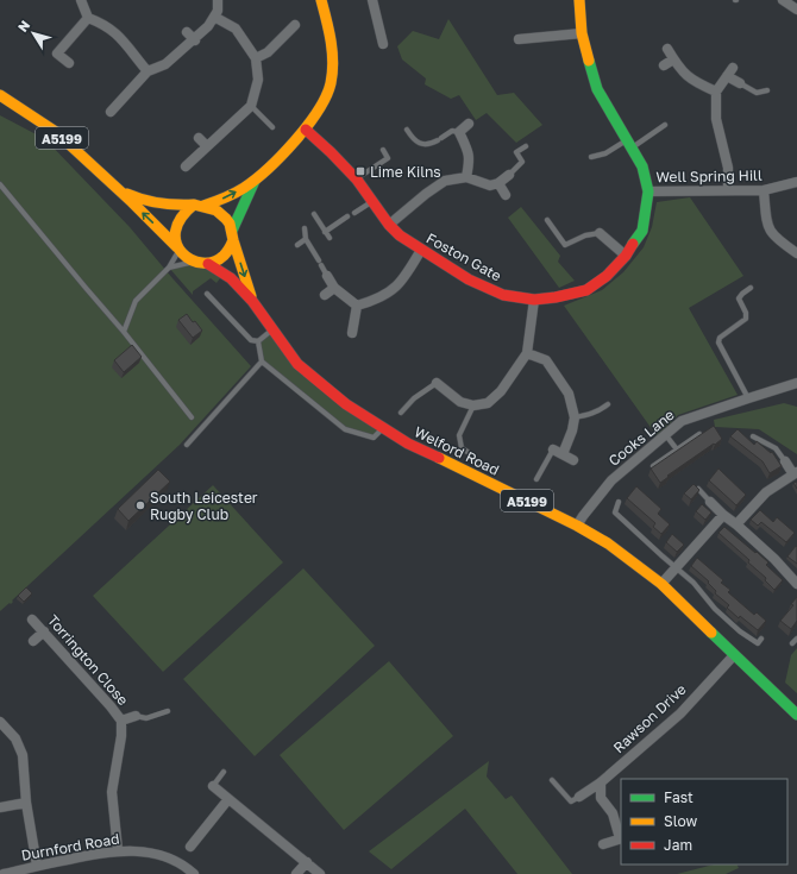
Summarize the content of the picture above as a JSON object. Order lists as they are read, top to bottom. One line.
{"streets":{"main road":["A5199","Foston Gate","Welford Road"],"street":["Well Spring Hill","Cooks Lane","Torrington Close","Rawson Drive","Durnford Road"]},"crossings":[["A5199","Welford Road"],["Well Spring Hill","Foston Gate"],["Cooks Lane","Welford Road"],["Welford Road","Rawson Drive"],["Torrington Close","Durnford Road"]],"places":{"transit":["Lime Kilns"],"other":["South Leicester Rugby Club"]},"legend":["Fast","Slow","Jam"],"north":"top left"}
